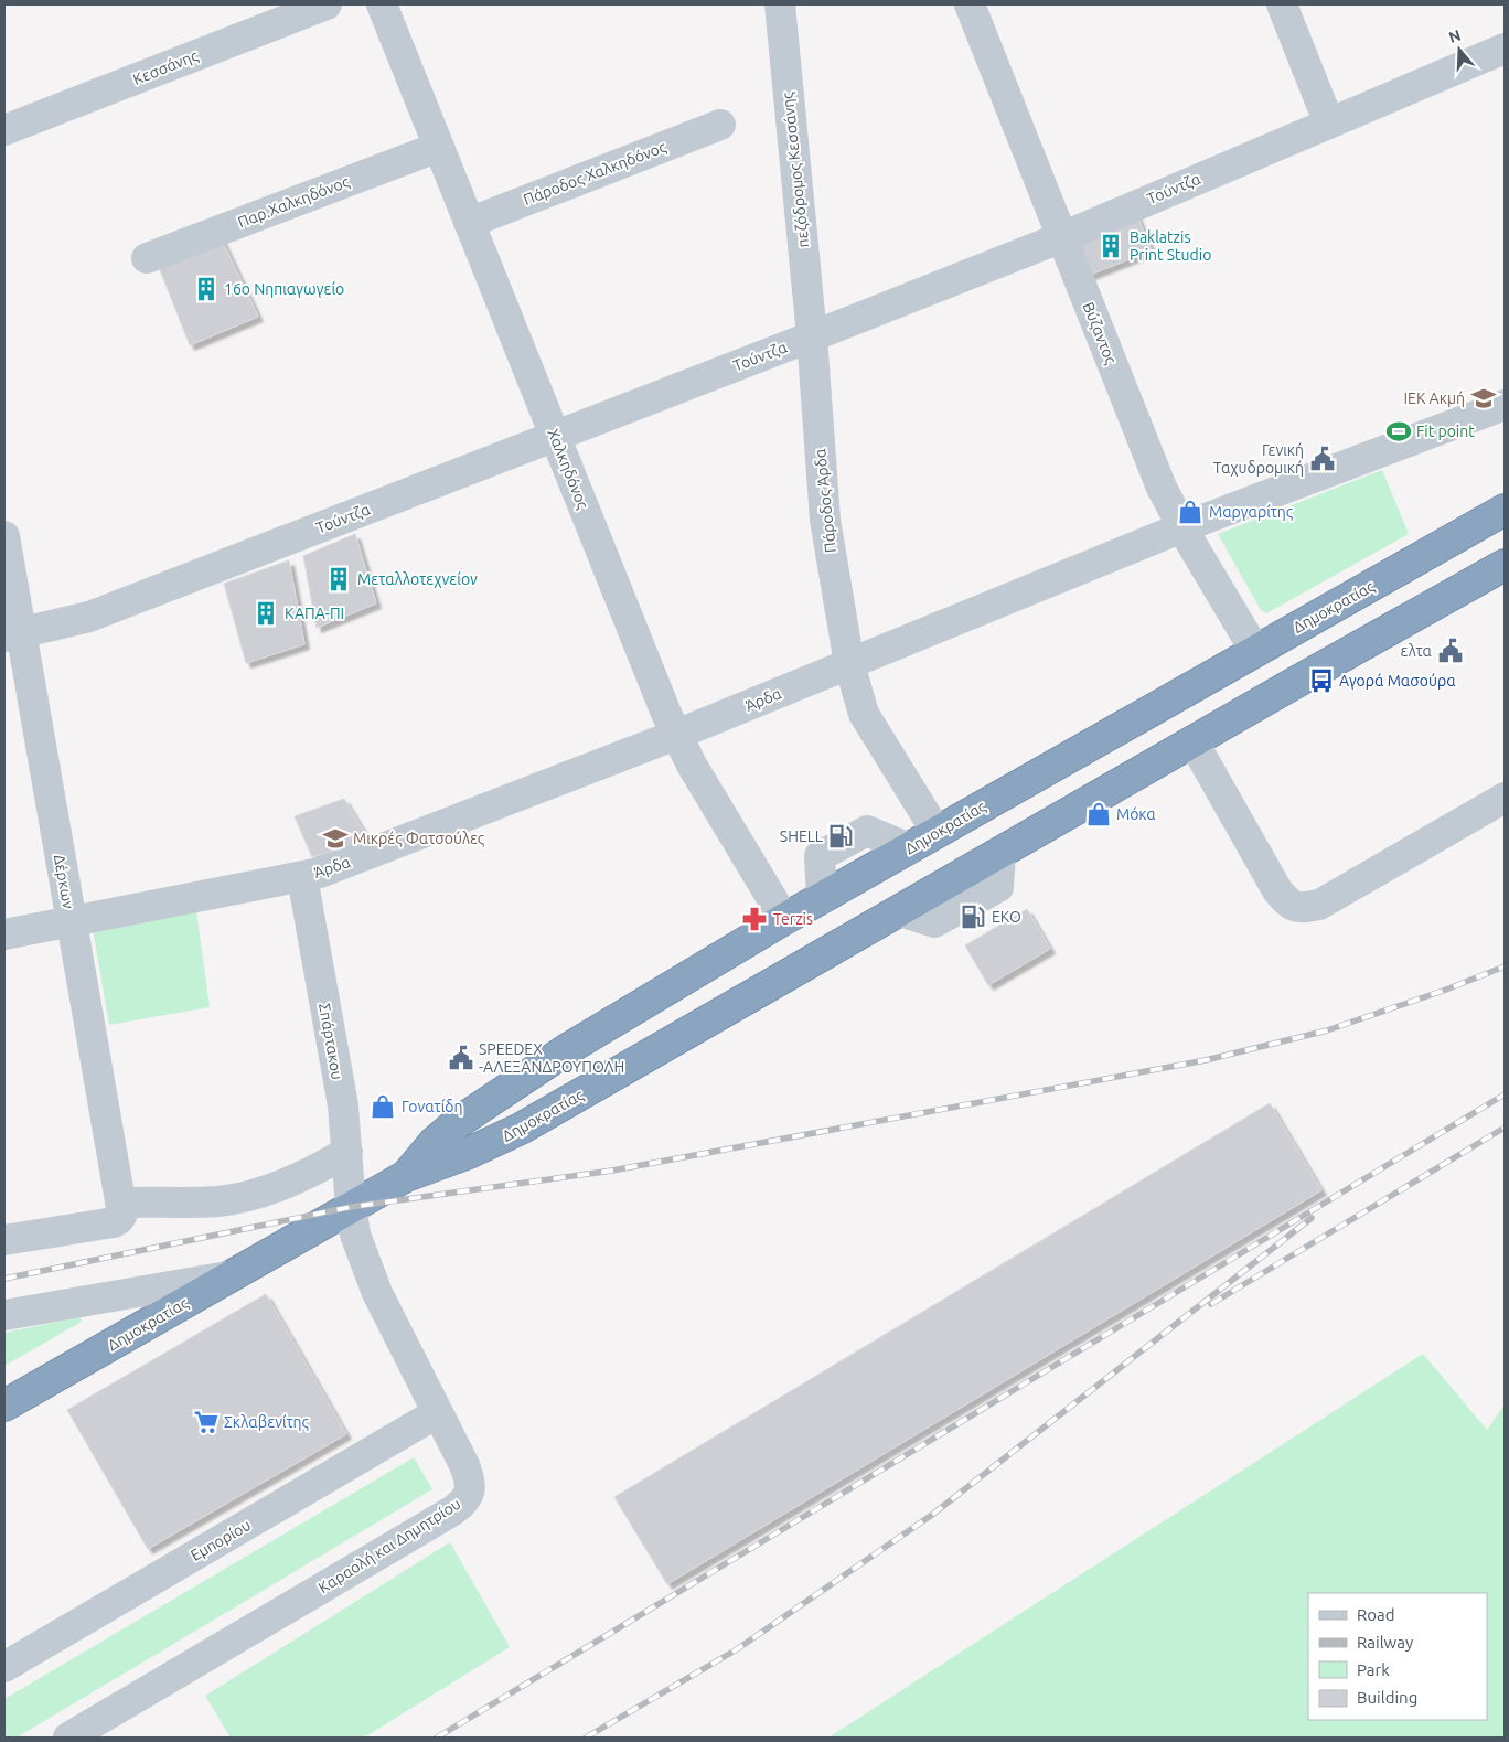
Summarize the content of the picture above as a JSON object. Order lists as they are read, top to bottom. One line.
{"streets":{"highway":["Δημοκρατίας"],"street":["Κεσσάνης","πεζόδρομος Κεσσάνης","Πάροδος Χαλκηδόνος","Τούντζα","Παρ.Χαλκηδόνος","Βύζαντος","Χαλκηδόνος","Πάροδος Άρδα","Άρδα","Δέρκων","Σπάρτακου","Εμπορίου","Καραολή και Δημητρίου"]},"crossings":[["πεζόδρομος Κεσσάνης","Τούντζα"],["πεζόδρομος Κεσσάνης","Πάροδος Άρδα"],["Πάροδος Χαλκηδόνος","Χαλκηδόνος"],["Τούντζα","Βύζαντος"],["Τούντζα","Χαλκηδόνος"],["Τούντζα","Πάροδος Άρδα"],["Τούντζα","Δέρκων"],["Παρ.Χαλκηδόνος","Χαλκηδόνος"],["Βύζαντος","Δημοκρατίας"],["Βύζαντος","Άρδα"],["Χαλκηδόνος","Δημοκρατίας"],["Χαλκηδόνος","Άρδα"],["Πάροδος Άρδα","Δημοκρατίας"],["Πάροδος Άρδα","Άρδα"],["Δημοκρατίας","Σπάρτακου"],["Δημοκρατίας","Καραολή και Δημητρίου"],["Άρδα","Δέρκων"],["Άρδα","Σπάρτακου"],["Σπάρτακου","Καραολή και Δημητρίου"],["Εμπορίου","Καραολή και Δημητρίου"]],"places":{"building":["Baklatzis Print Studio","16ο Νηπιαγωγείο","Μεταλλοτεχνείον","ΚΑΠΑ-ΠΙ"],"school or university":["ΙΕΚ Ακμή","Μικρές Φατσούλες"],"sports":["Fit point"],"public building":["Γενική Ταχυδρομική","ελτα","SPEEDEX -ΑΛΕΞΑΝΔΡΟΥΠΟΛΗ"],"shop":["Μαργαρίτης","Μόκα","Γονατίδη"],"bus stop":["Αγορά Μασούρα"],"fuel station":["SHELL","EKO"],"pharmacy":["Terzis"],"supermarket":["Σκλαβενίτης"]},"legend":["Road","Railway","Park","Building"],"north":"top"}
